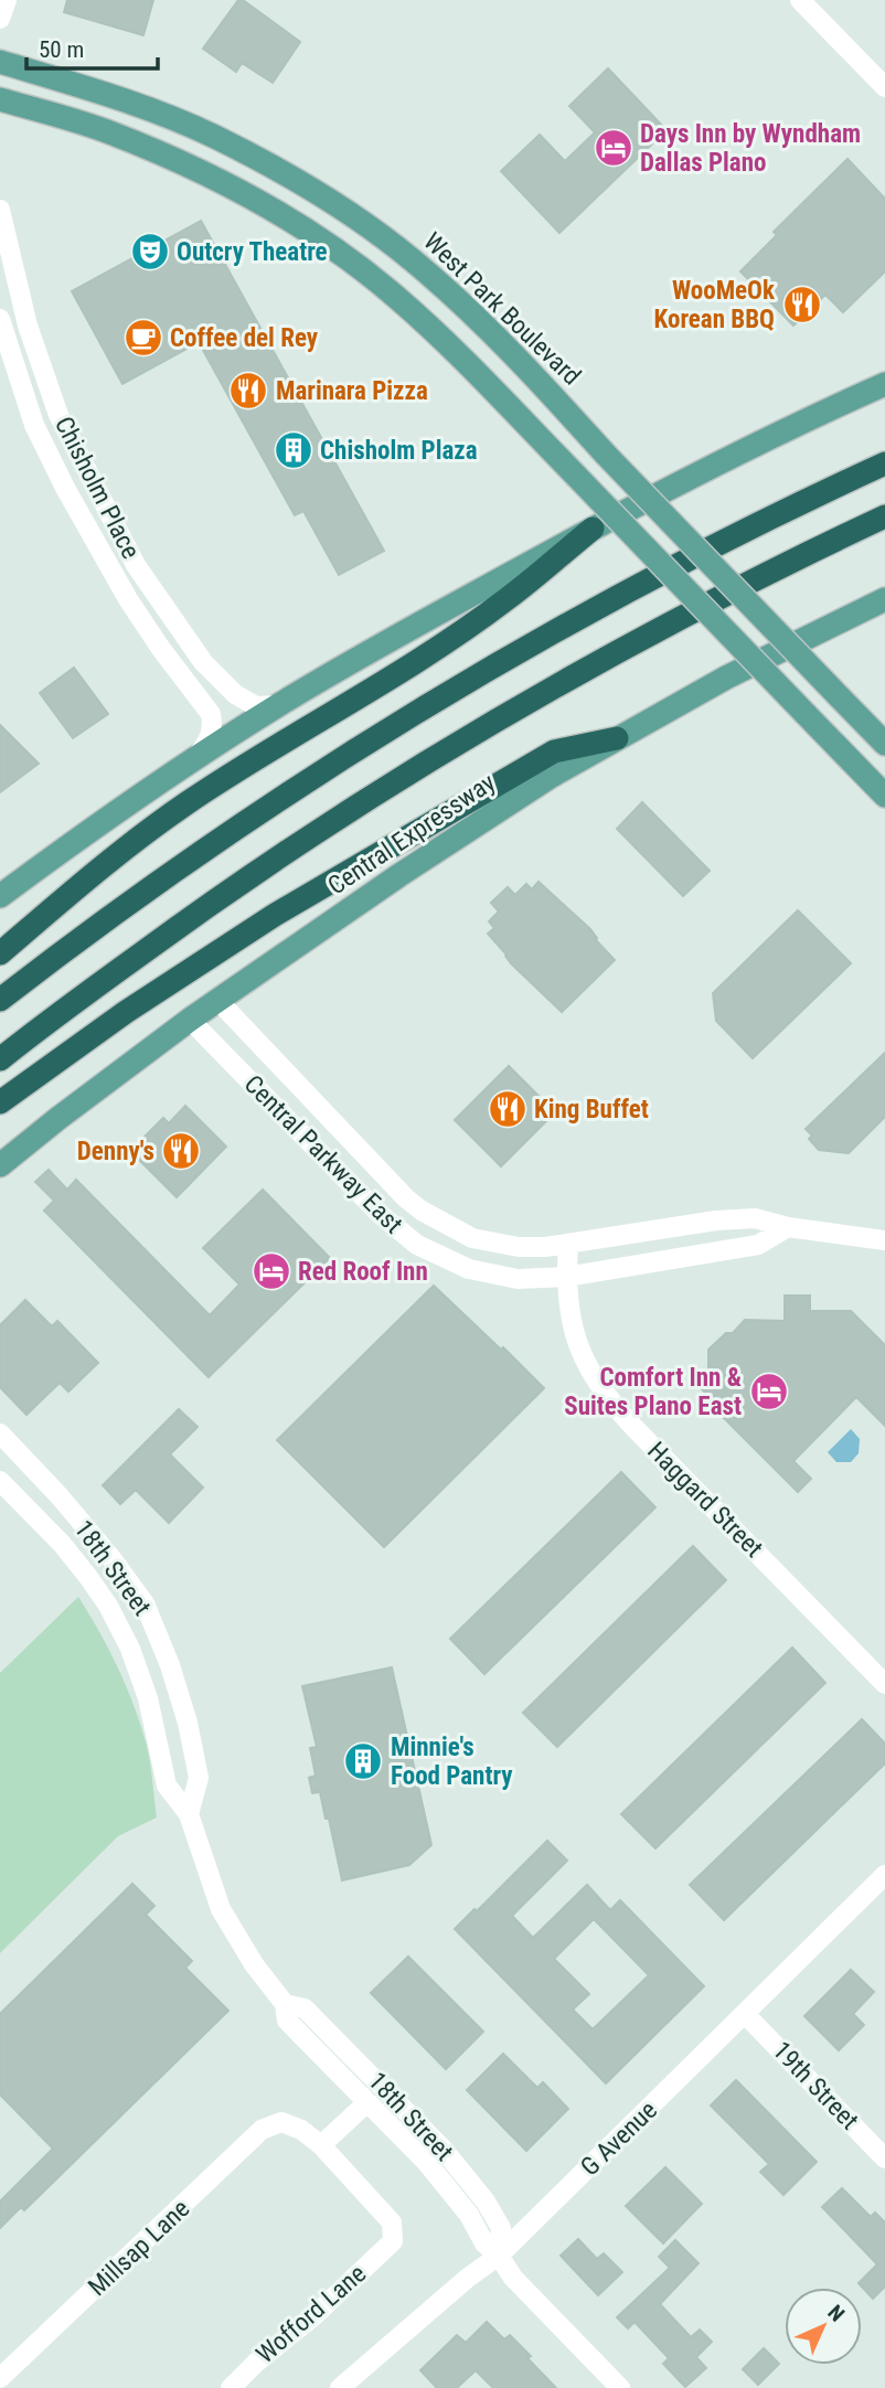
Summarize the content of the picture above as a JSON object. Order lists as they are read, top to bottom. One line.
{"streets":{"highway":["Central Expressway"],"main road":["West Park Boulevard"],"street":["Chisholm Place","Central Parkway East","Haggard Street","18th Street","19th Street","G Avenue","Millsap Lane","Wofford Lane"]},"crossings":[["Central Expressway","Central Parkway East"],["Central Parkway East","Haggard Street"],["18th Street","G Avenue"],["19th Street","G Avenue"],["Millsap Lane","Wofford Lane"]],"places":{"hotel":["Days Inn by Wyndham Dallas Plano","Red Roof Inn","Comfort Inn & Suites Plano East"],"theatre":["Outcry Theatre"],"restaurant":["WooMeOk Korean BBQ","Marinara Pizza","King Buffet","Denny's"],"cafe":["Coffee del Rey"],"building":["Chisholm Plaza","Minnie's Food Pantry"]},"scale_bar":"50 m","north":"top right"}
